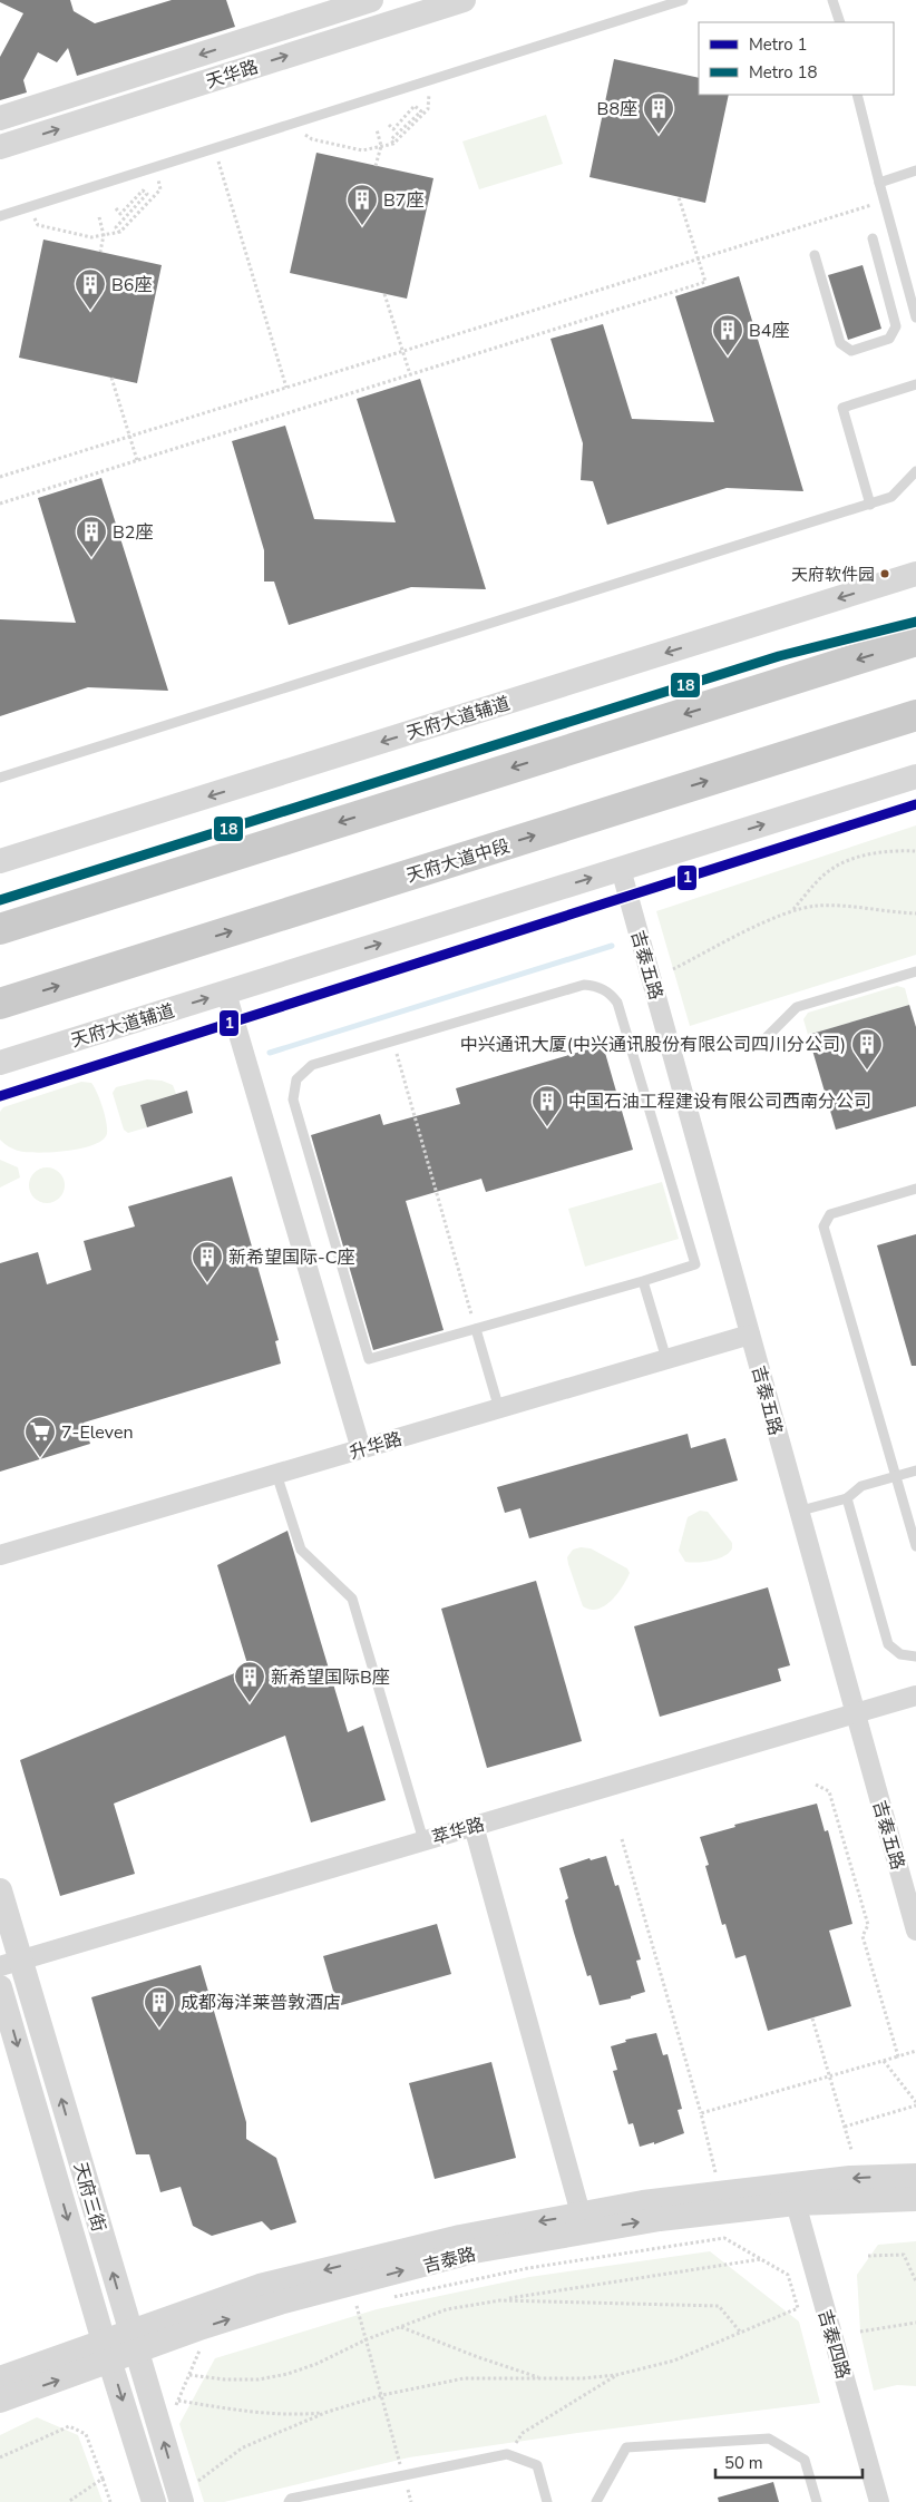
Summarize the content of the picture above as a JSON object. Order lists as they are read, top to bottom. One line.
{"streets":{"main road":["天府大道中段"],"street":["天华路","天府大道辅道","吉泰五路","升华路","萃华路","天府三街","吉泰路","吉泰四路"]},"crossings":[["天府大道辅道","吉泰五路"],["吉泰五路","升华路"],["吉泰五路","萃华路"],["萃华路","天府三街"],["天府三街","吉泰路"],["吉泰路","吉泰四路"]],"places":{"building":["B8座","B7座","B6座","B4座","B2座","中兴通讯大厦(中兴通讯股份有限公司四川分公司)","中国石油工程建设有限公司西南分公司","新希望国际-C座","新希望国际B座","成都海洋莱普敦酒店"],"other":["天府软件园"],"supermarket":["7-Eleven"]},"lines":["metro line 18","metro line 1"],"legend":["Metro 1","Metro 18"],"scale_bar":"50 m"}
